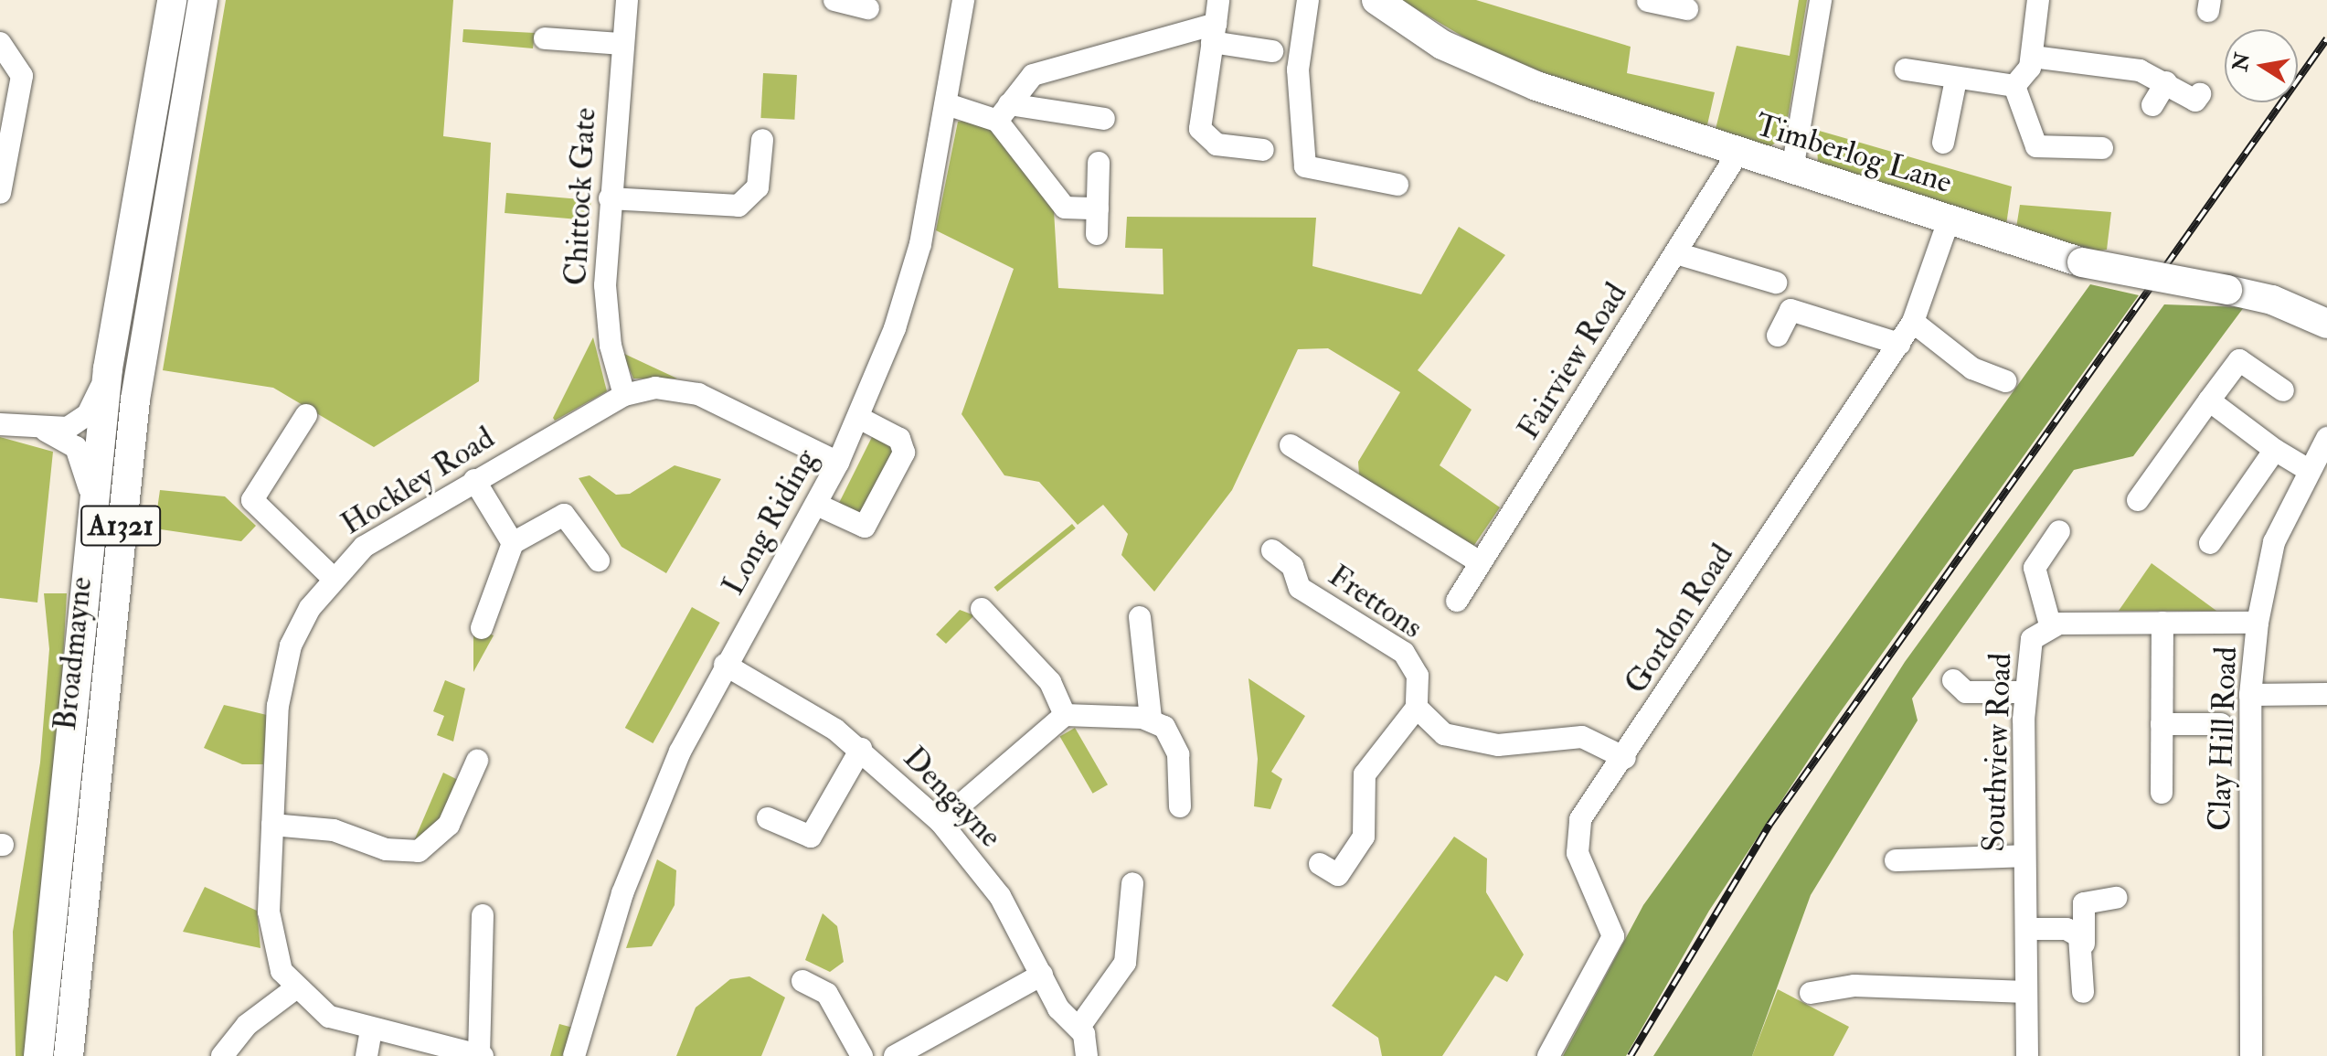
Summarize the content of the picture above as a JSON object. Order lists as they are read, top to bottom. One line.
{"streets":{"main road":["Timberlog Lane","A1321","Broadmayne"],"street":["Chittock Gate","Fairview Road","Hockley Road","Long Riding","Frettons","Gordon Road","Clay Hill Road","Southview Road","Dengayne"]},"crossings":[["Timberlog Lane","Fairview Road"],["Timberlog Lane","Gordon Road"],["Chittock Gate","Hockley Road"],["Hockley Road","Long Riding"],["Long Riding","Dengayne"],["Clay Hill Road","Southview Road"]],"north":"left"}
